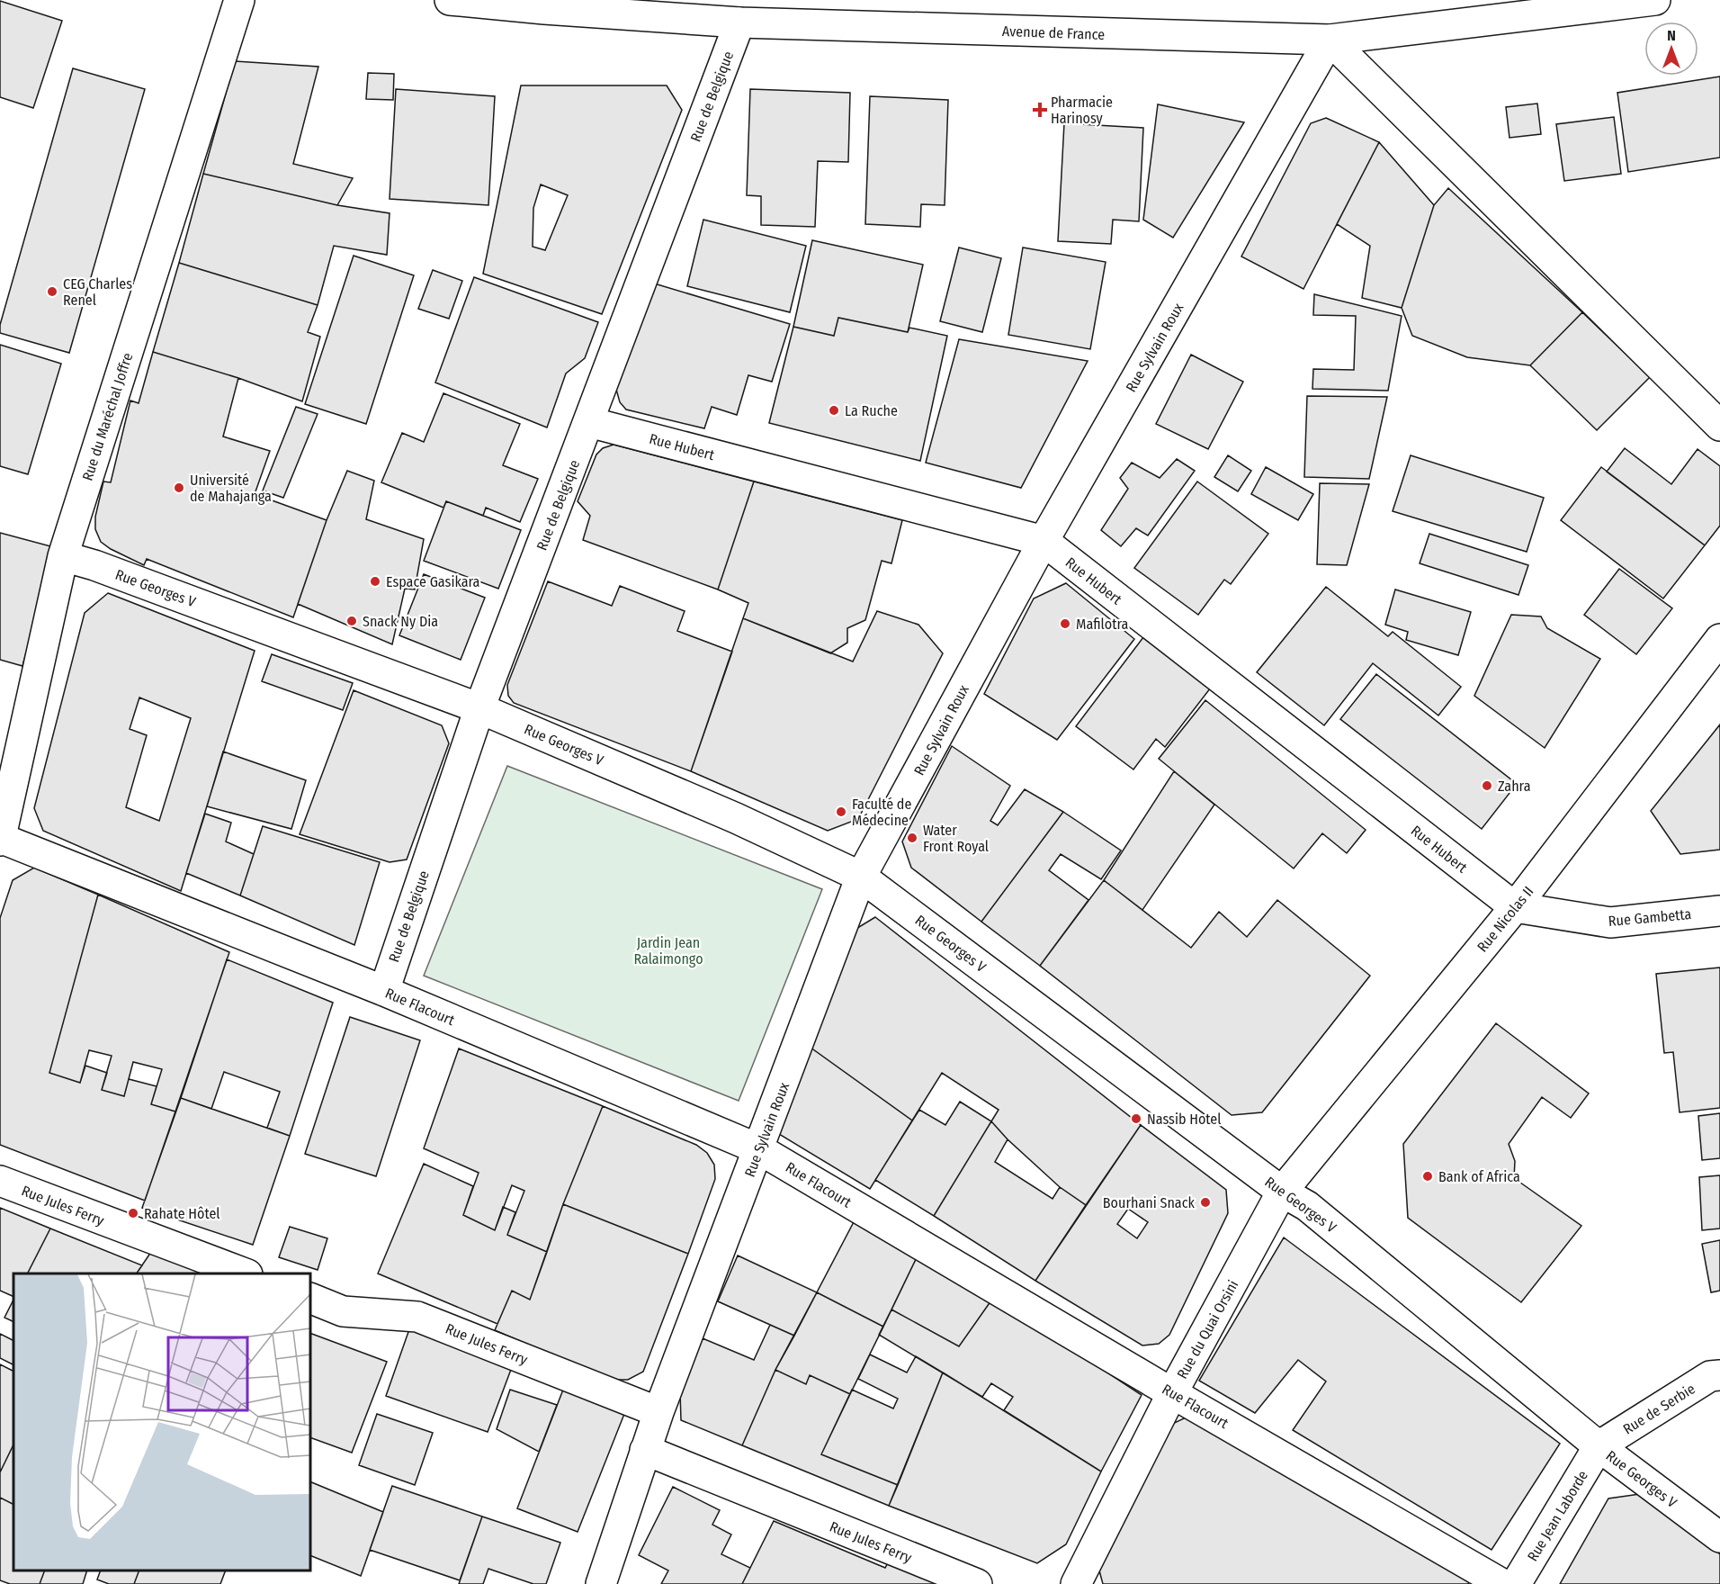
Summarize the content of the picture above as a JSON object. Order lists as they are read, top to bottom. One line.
{"streets":{"street":["Avenue de France","Rue de Belgique","Rue Sylvain Roux","Rue du Maréchal Joffre","Rue Hubert","Rue Georges V","Rue Gambetta","Rue Nicolas II","Rue Flacourt","Rue Jules Ferry","Rue du Quai Orsini","Rue de Serbie","Rue Jean Laborde"]},"crossings":[["Avenue de France","Rue de Belgique"],["Avenue de France","Rue Sylvain Roux"],["Rue de Belgique","Rue Hubert"],["Rue de Belgique","Rue Georges V"],["Rue de Belgique","Rue Flacourt"],["Rue Sylvain Roux","Rue Hubert"],["Rue Sylvain Roux","Rue Georges V"],["Rue Sylvain Roux","Rue Flacourt"],["Rue Sylvain Roux","Rue Jules Ferry"],["Rue du Maréchal Joffre","Rue Georges V"],["Rue du Maréchal Joffre","Rue Flacourt"],["Rue Hubert","Rue Gambetta"],["Rue Hubert","Rue Nicolas II"],["Rue Georges V","Rue Nicolas II"],["Rue Georges V","Rue du Quai Orsini"],["Rue Georges V","Rue de Serbie"],["Rue Georges V","Rue Jean Laborde"],["Rue Gambetta","Rue Nicolas II"],["Rue Nicolas II","Rue du Quai Orsini"],["Rue Flacourt","Rue du Quai Orsini"],["Rue de Serbie","Rue Jean Laborde"]],"parks":["Jardin Jean Ralaimongo"],"places":{"health":["Pharmacie Harinosy"],"other":["CEG Charles Renel","La Ruche","Université de Mahajanga","Espace Gasikara","Snack Ny Dia","Mafilotra","Zahra","Faculté de Médecine","Water Front Royal","Nassib Hotel","Bank of Africa","Bourhani Snack","Rahate Hôtel"]},"north":"top"}
